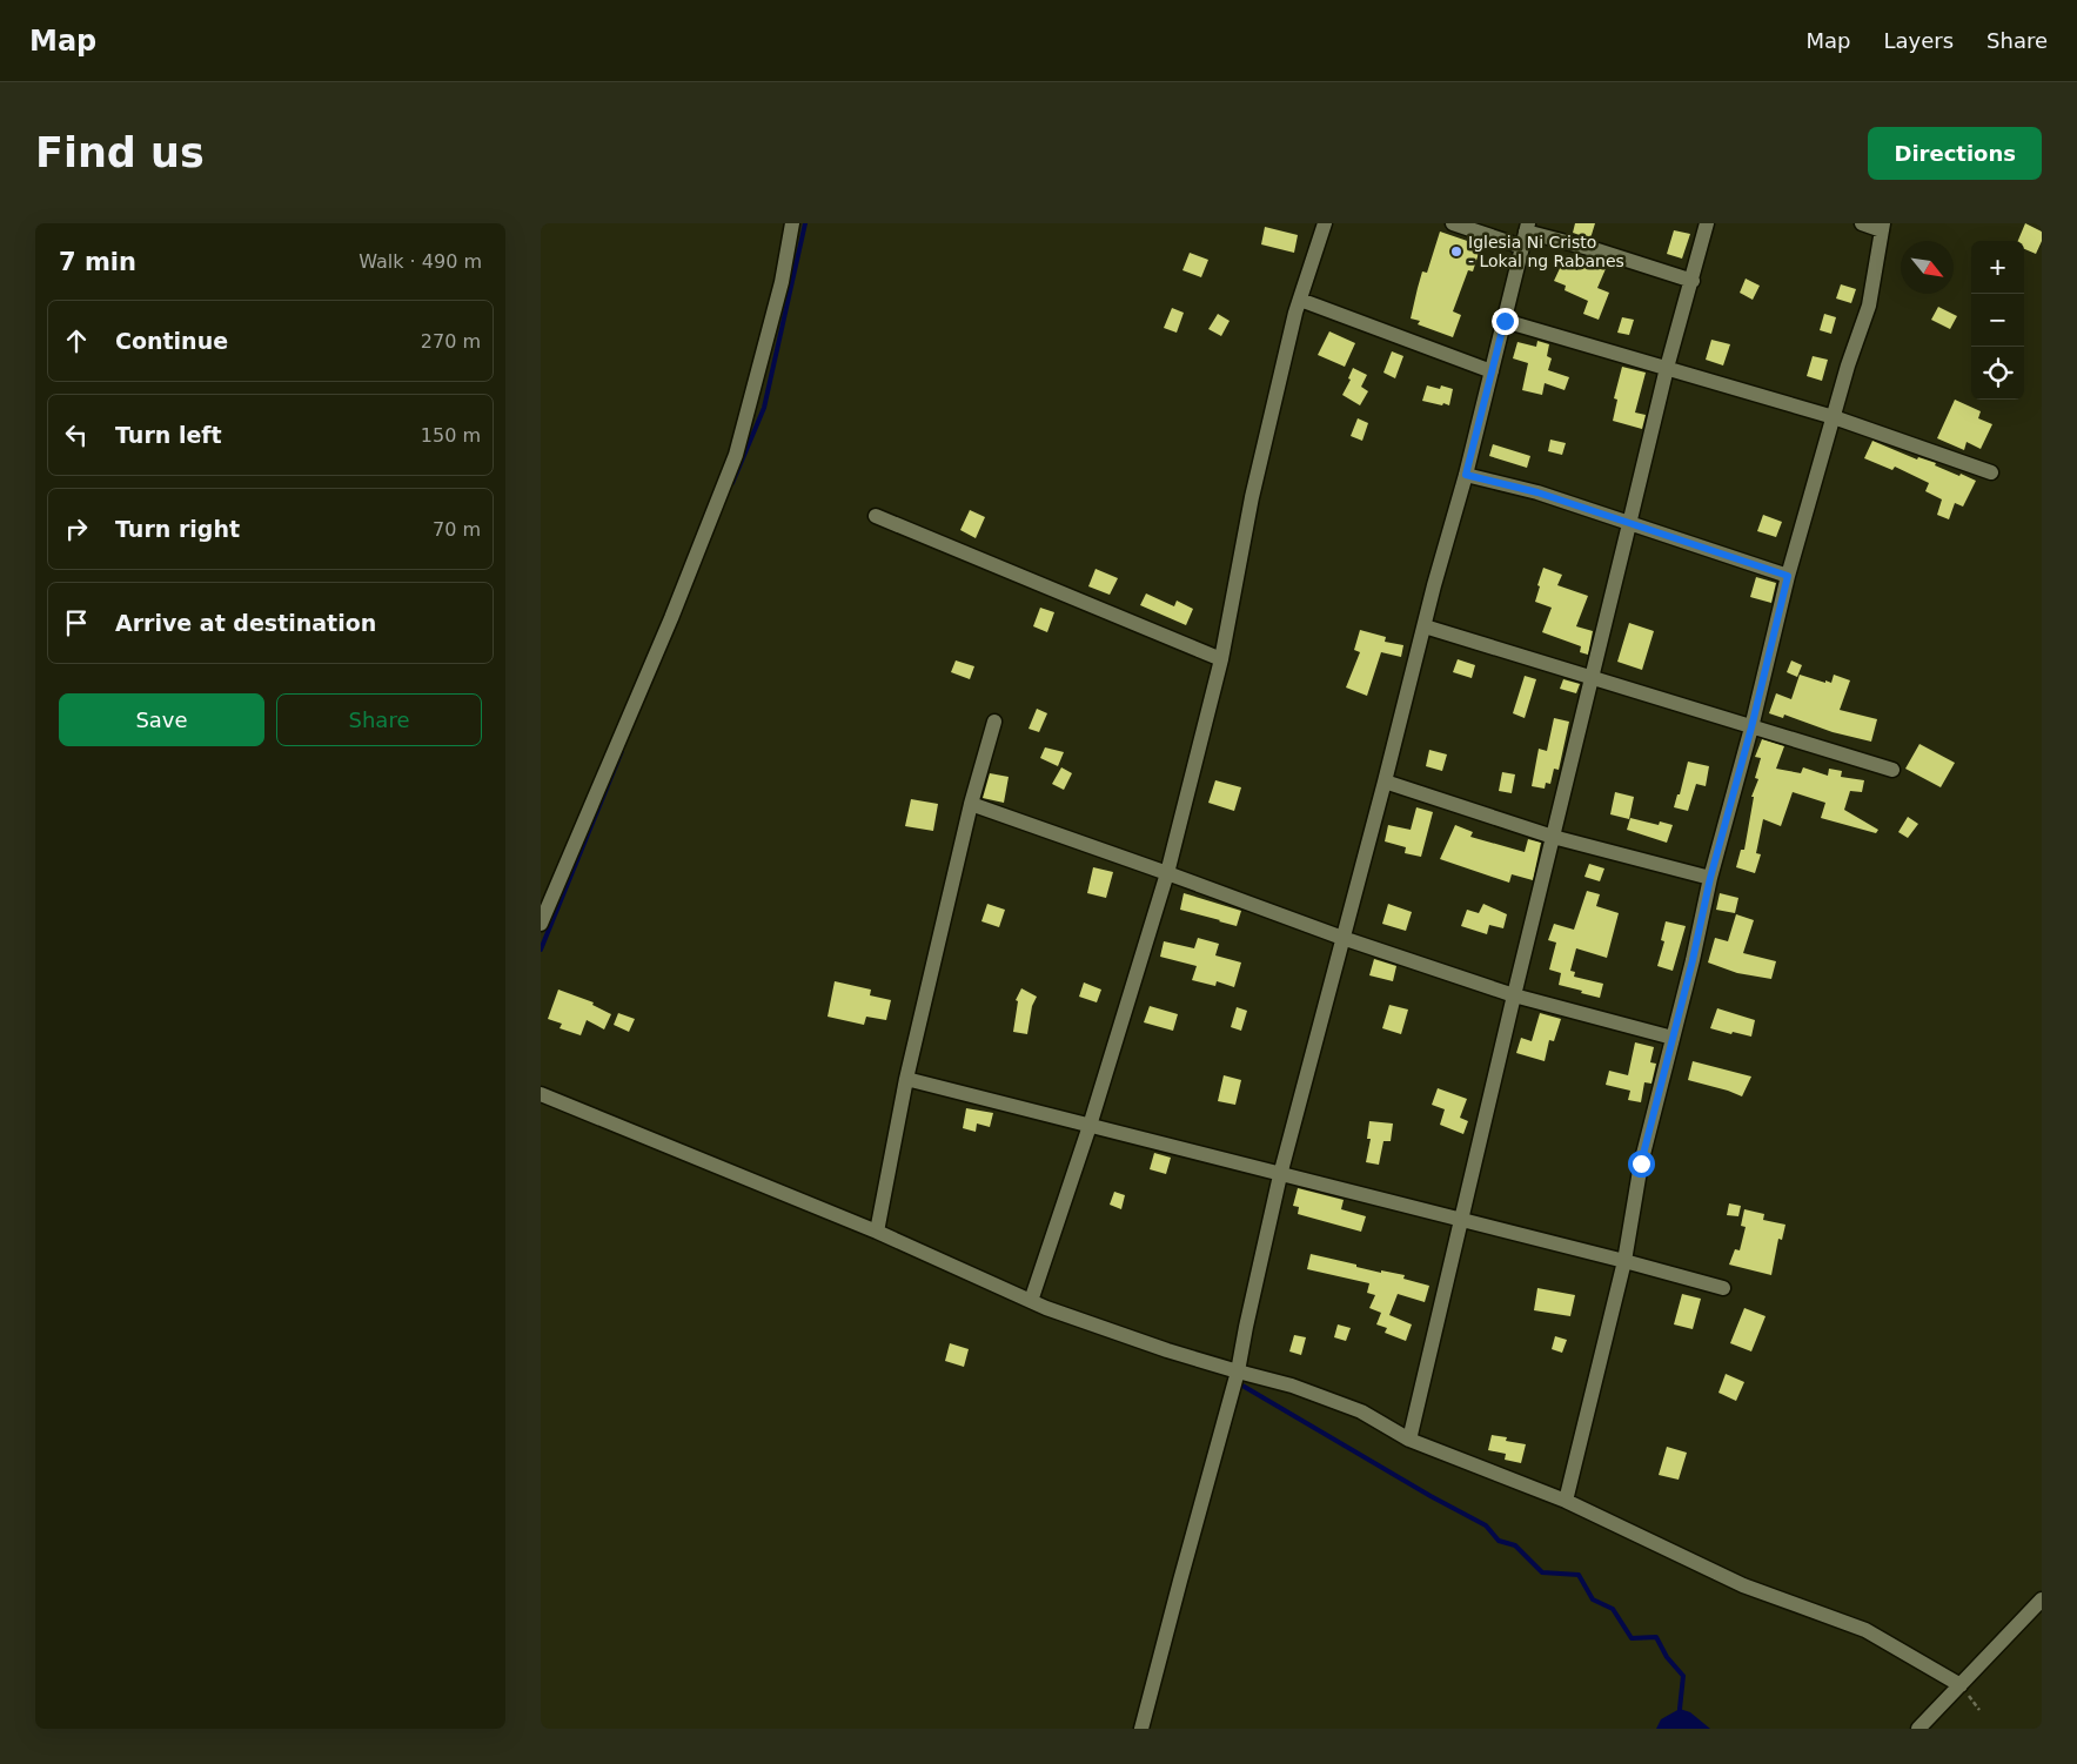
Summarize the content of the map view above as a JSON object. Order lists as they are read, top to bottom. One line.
{"places":["Iglesia Ni Cristo - Lokal ng Rabanes"],"north":"bottom right","page":{"header":"Map","nav":["Map","Layers","Share"],"buttons":["Directions",["Save","Share"]],"title":"Find us","heading":["7 min","Walk · 490 m"],"map_buttons":["+","−"],"list":[["Continue","270 m"],["Turn left","150 m"],["Turn right","70 m"],"Arrive at destination"]}}
